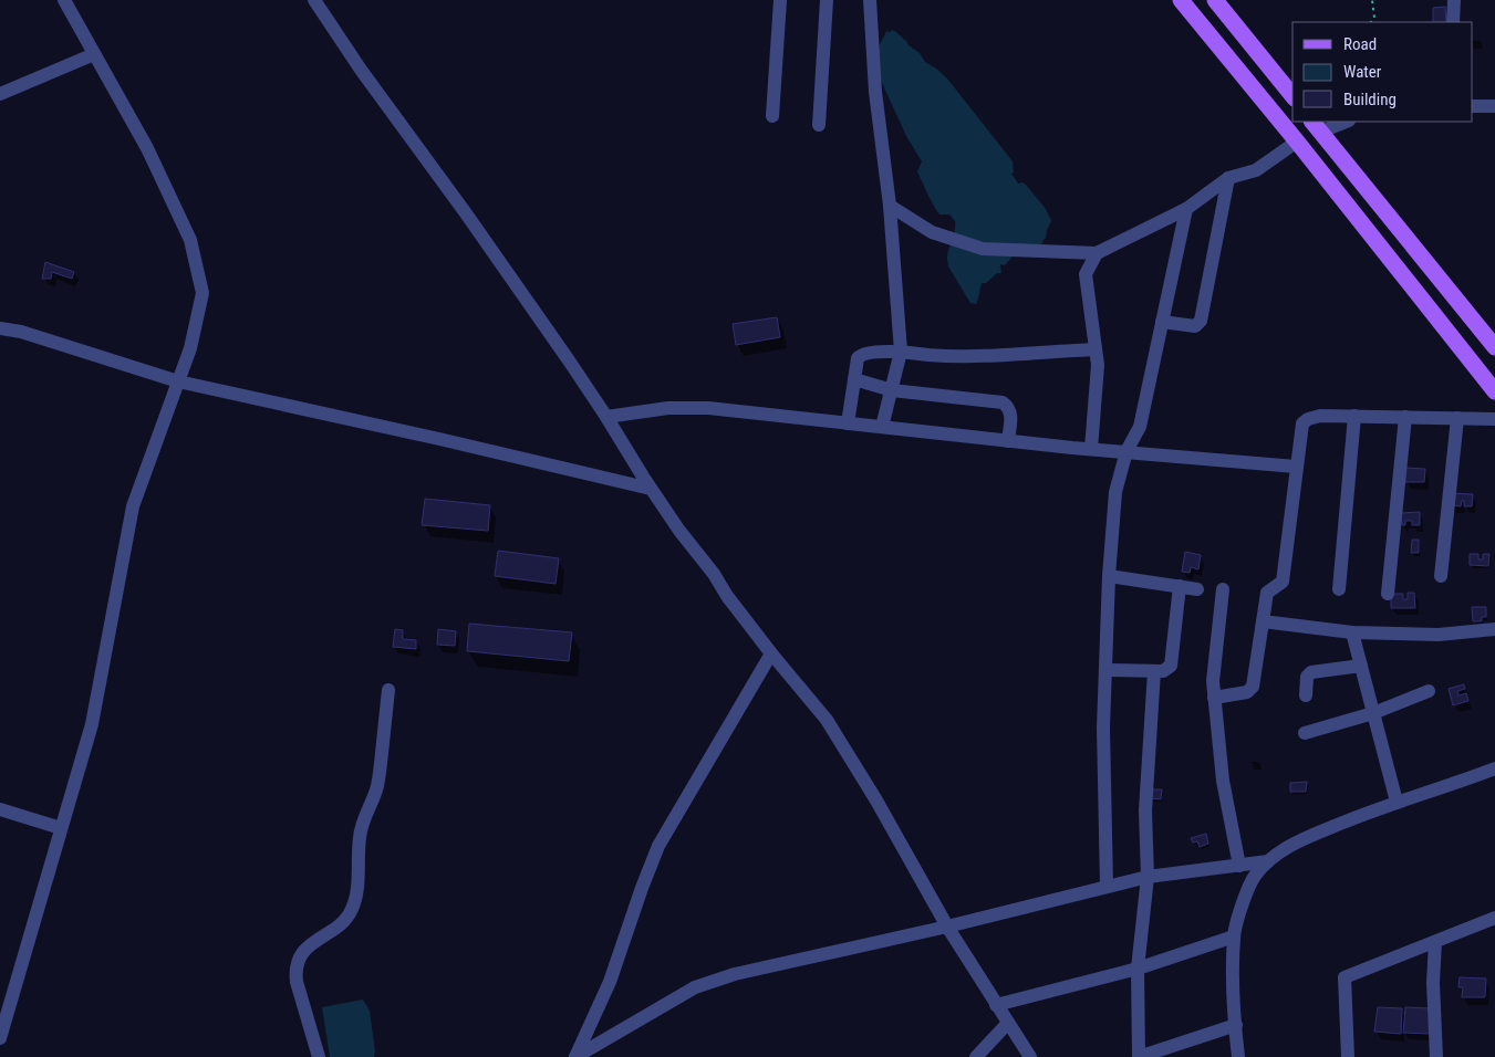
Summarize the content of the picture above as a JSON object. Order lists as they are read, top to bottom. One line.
{"legend":["Road","Water","Building"]}
